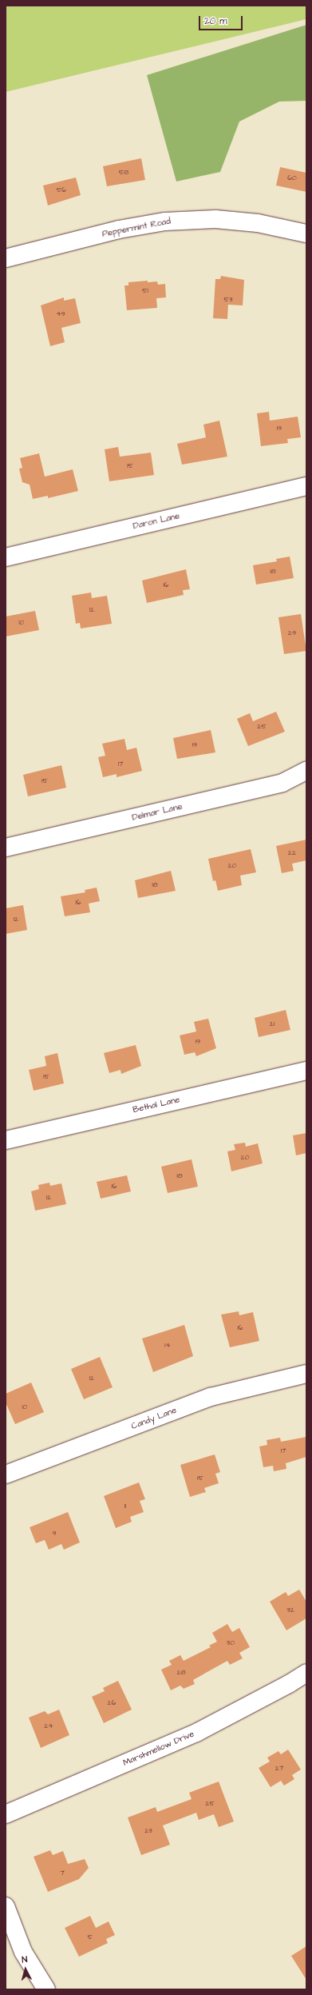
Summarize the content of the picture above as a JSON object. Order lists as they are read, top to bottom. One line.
{"streets":{"street":["Peppermint Road","Daron Lane","Delmar Lane","Bethal Lane","Candy Lane","Marshmellow Drive"]},"house_numbers":["58","60","56","51","53","49","19","15","18","16","12","10","29","25","19","17","15","22","20","18","16","12","21","19","15","20","18","16","12","16","14","12","10","17","15","11","9","32","30","28","26","24","27","25","23","7","5"],"scale_bar":"20 m","north":"top"}
